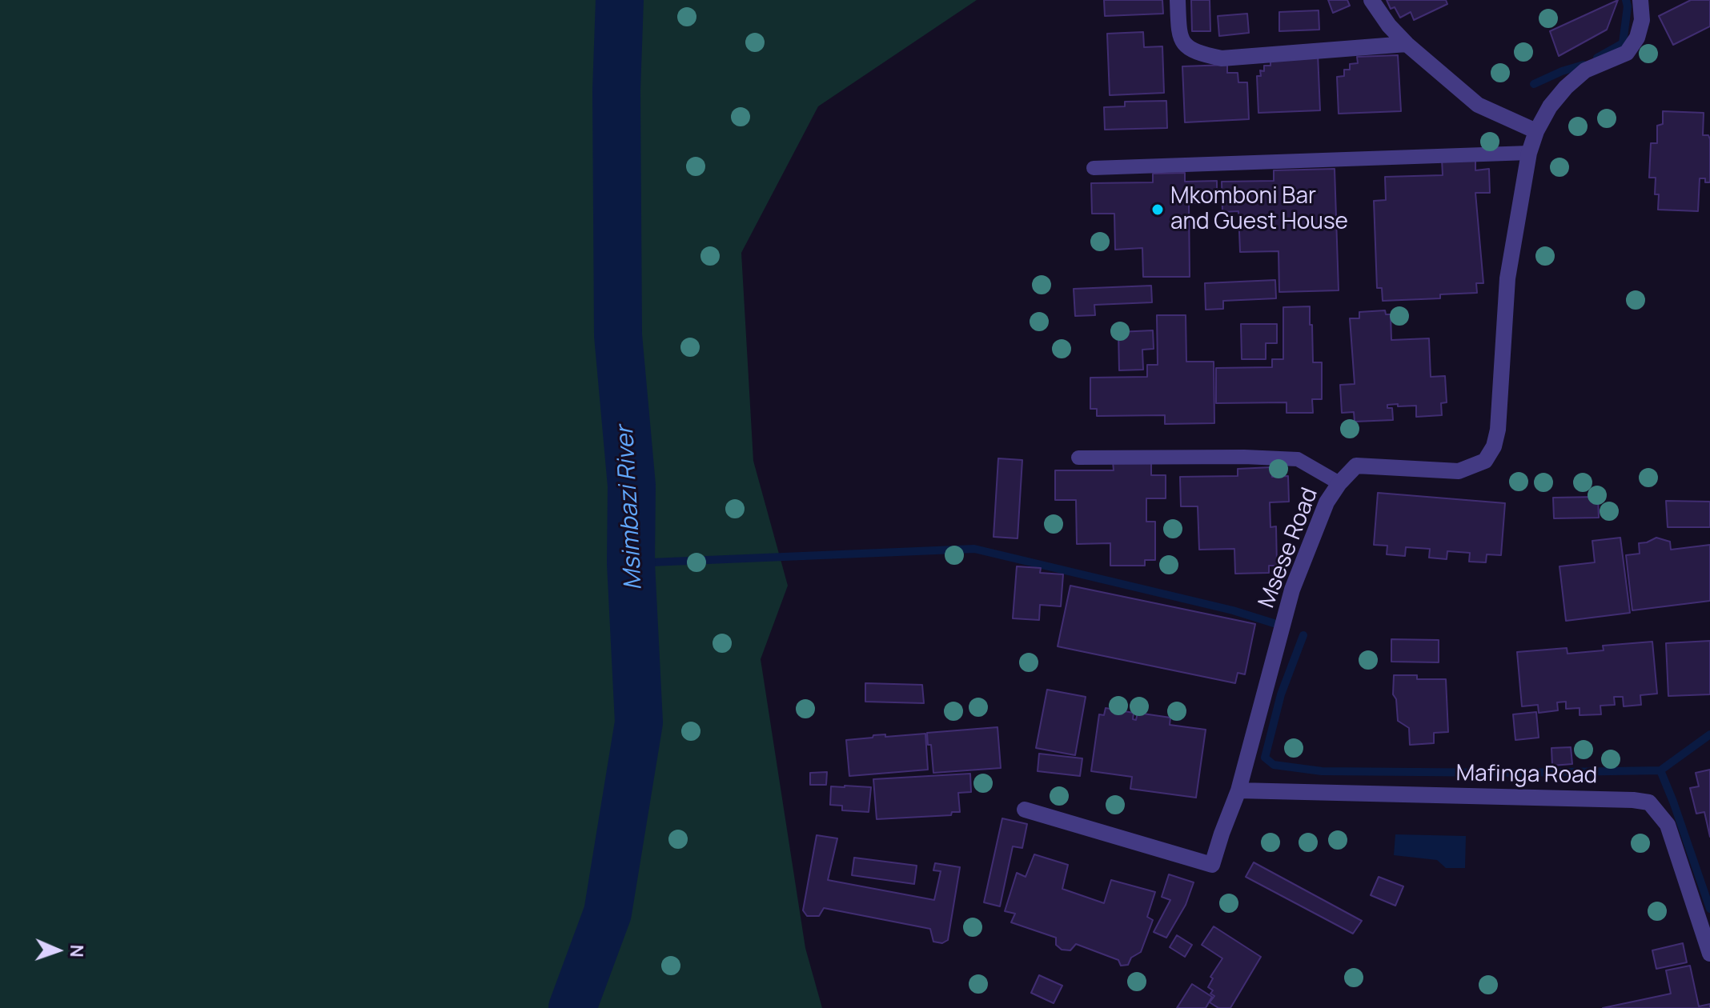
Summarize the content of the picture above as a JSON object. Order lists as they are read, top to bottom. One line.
{"streets":{"street":["Msese Road","Mafinga Road"]},"crossings":[["Msese Road","Mafinga Road"]],"water":["Msimbazi River"],"places":["Mkomboni Bar and Guest House"],"north":"right"}
